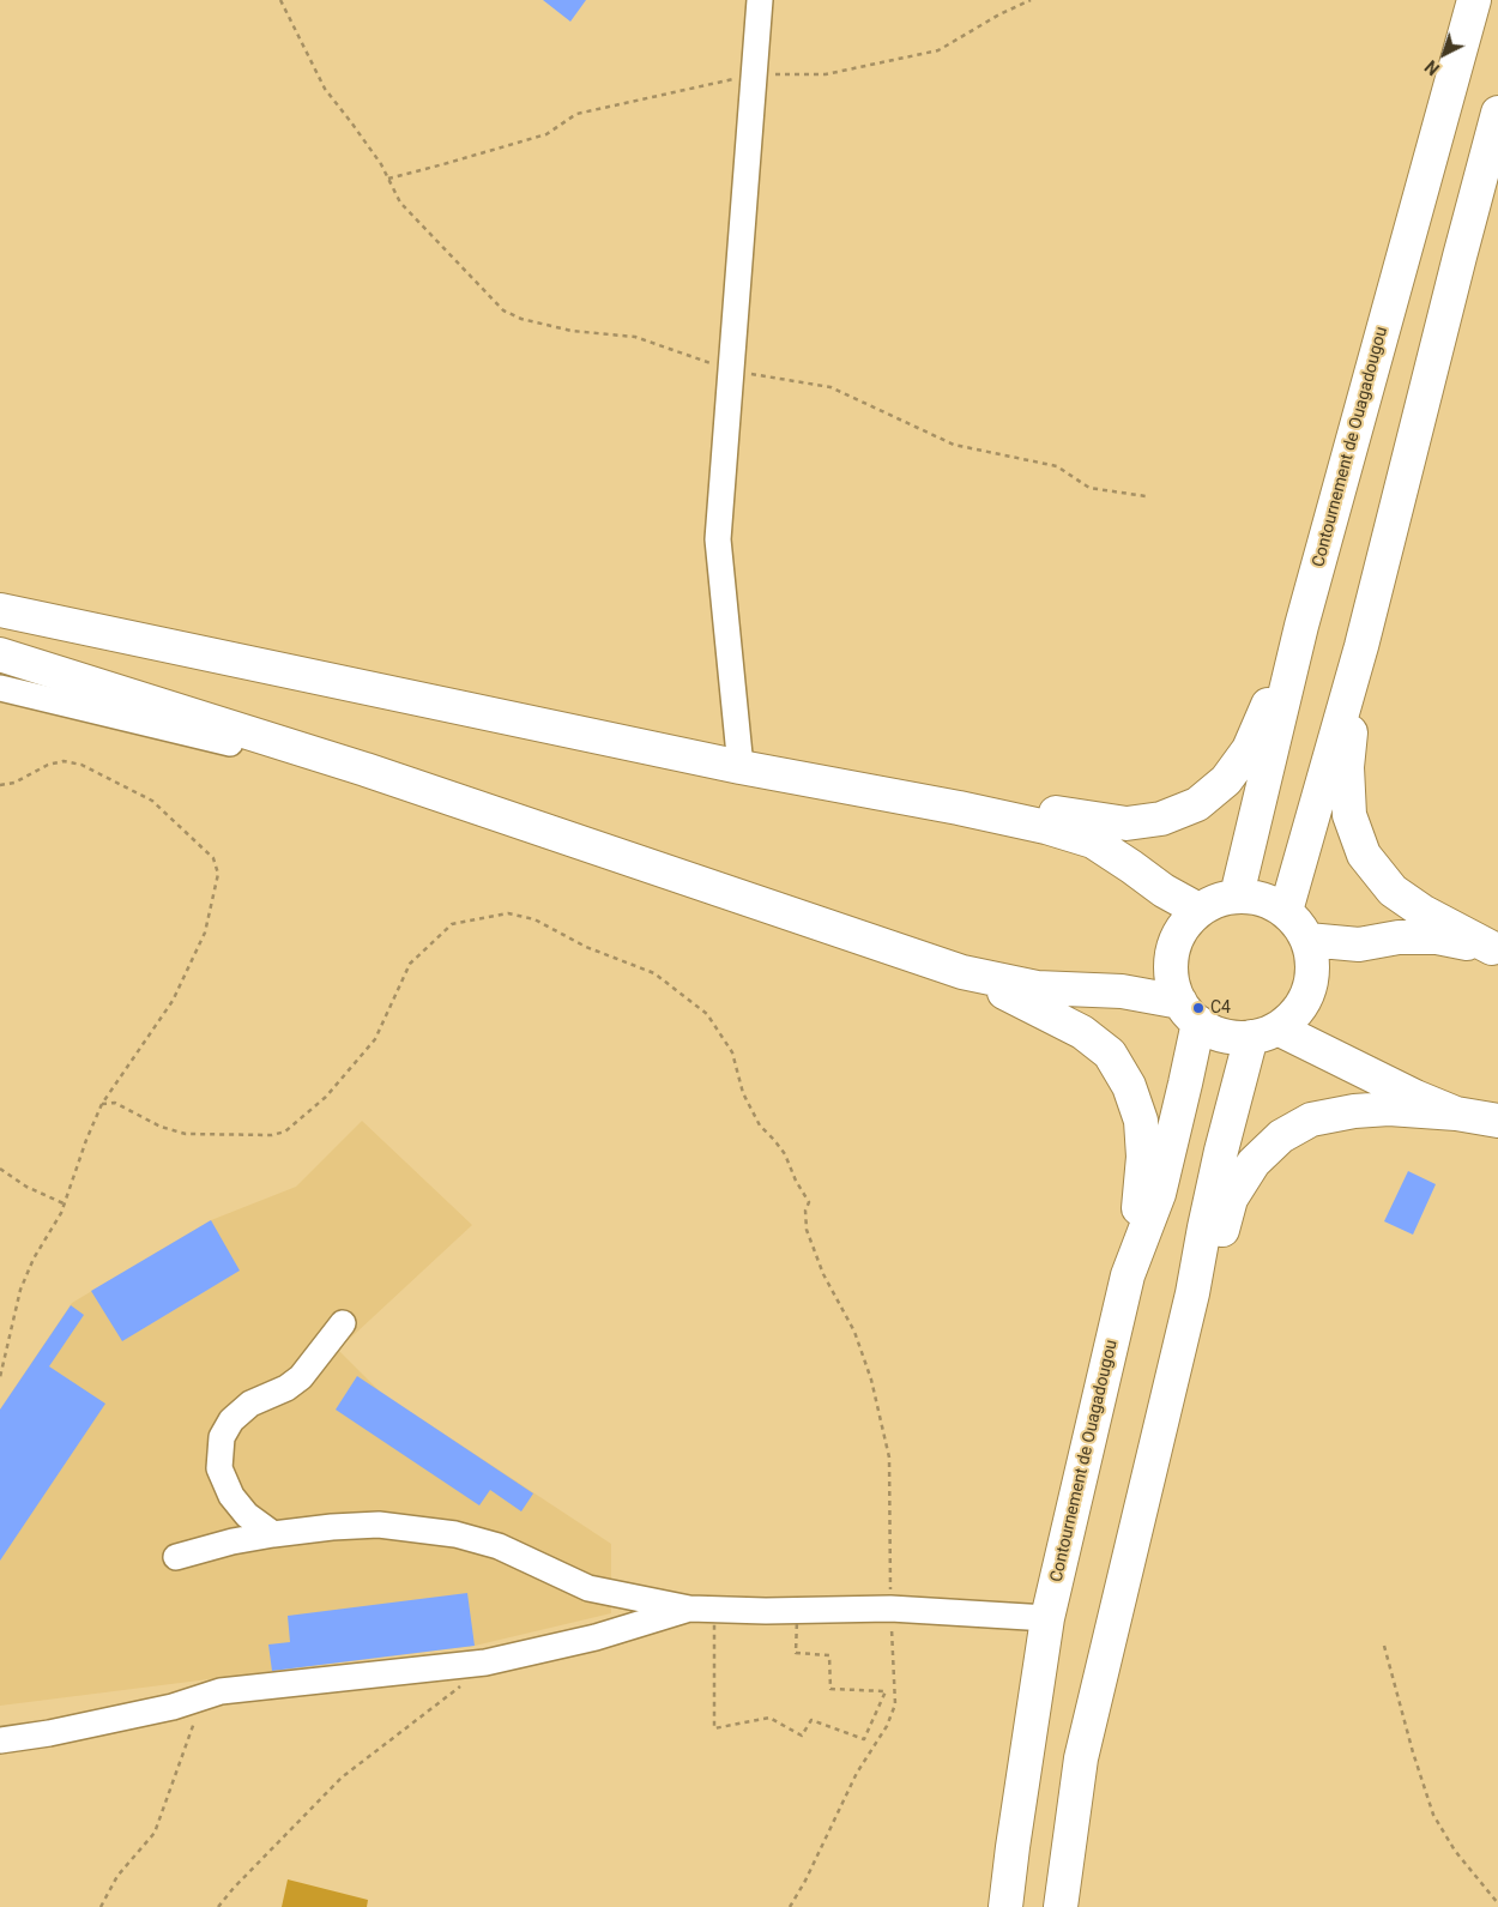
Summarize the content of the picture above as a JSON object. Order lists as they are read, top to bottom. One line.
{"streets":{"highway":["Contournement de Ouagadougou"]},"places":["C4"],"north":"bottom left"}
